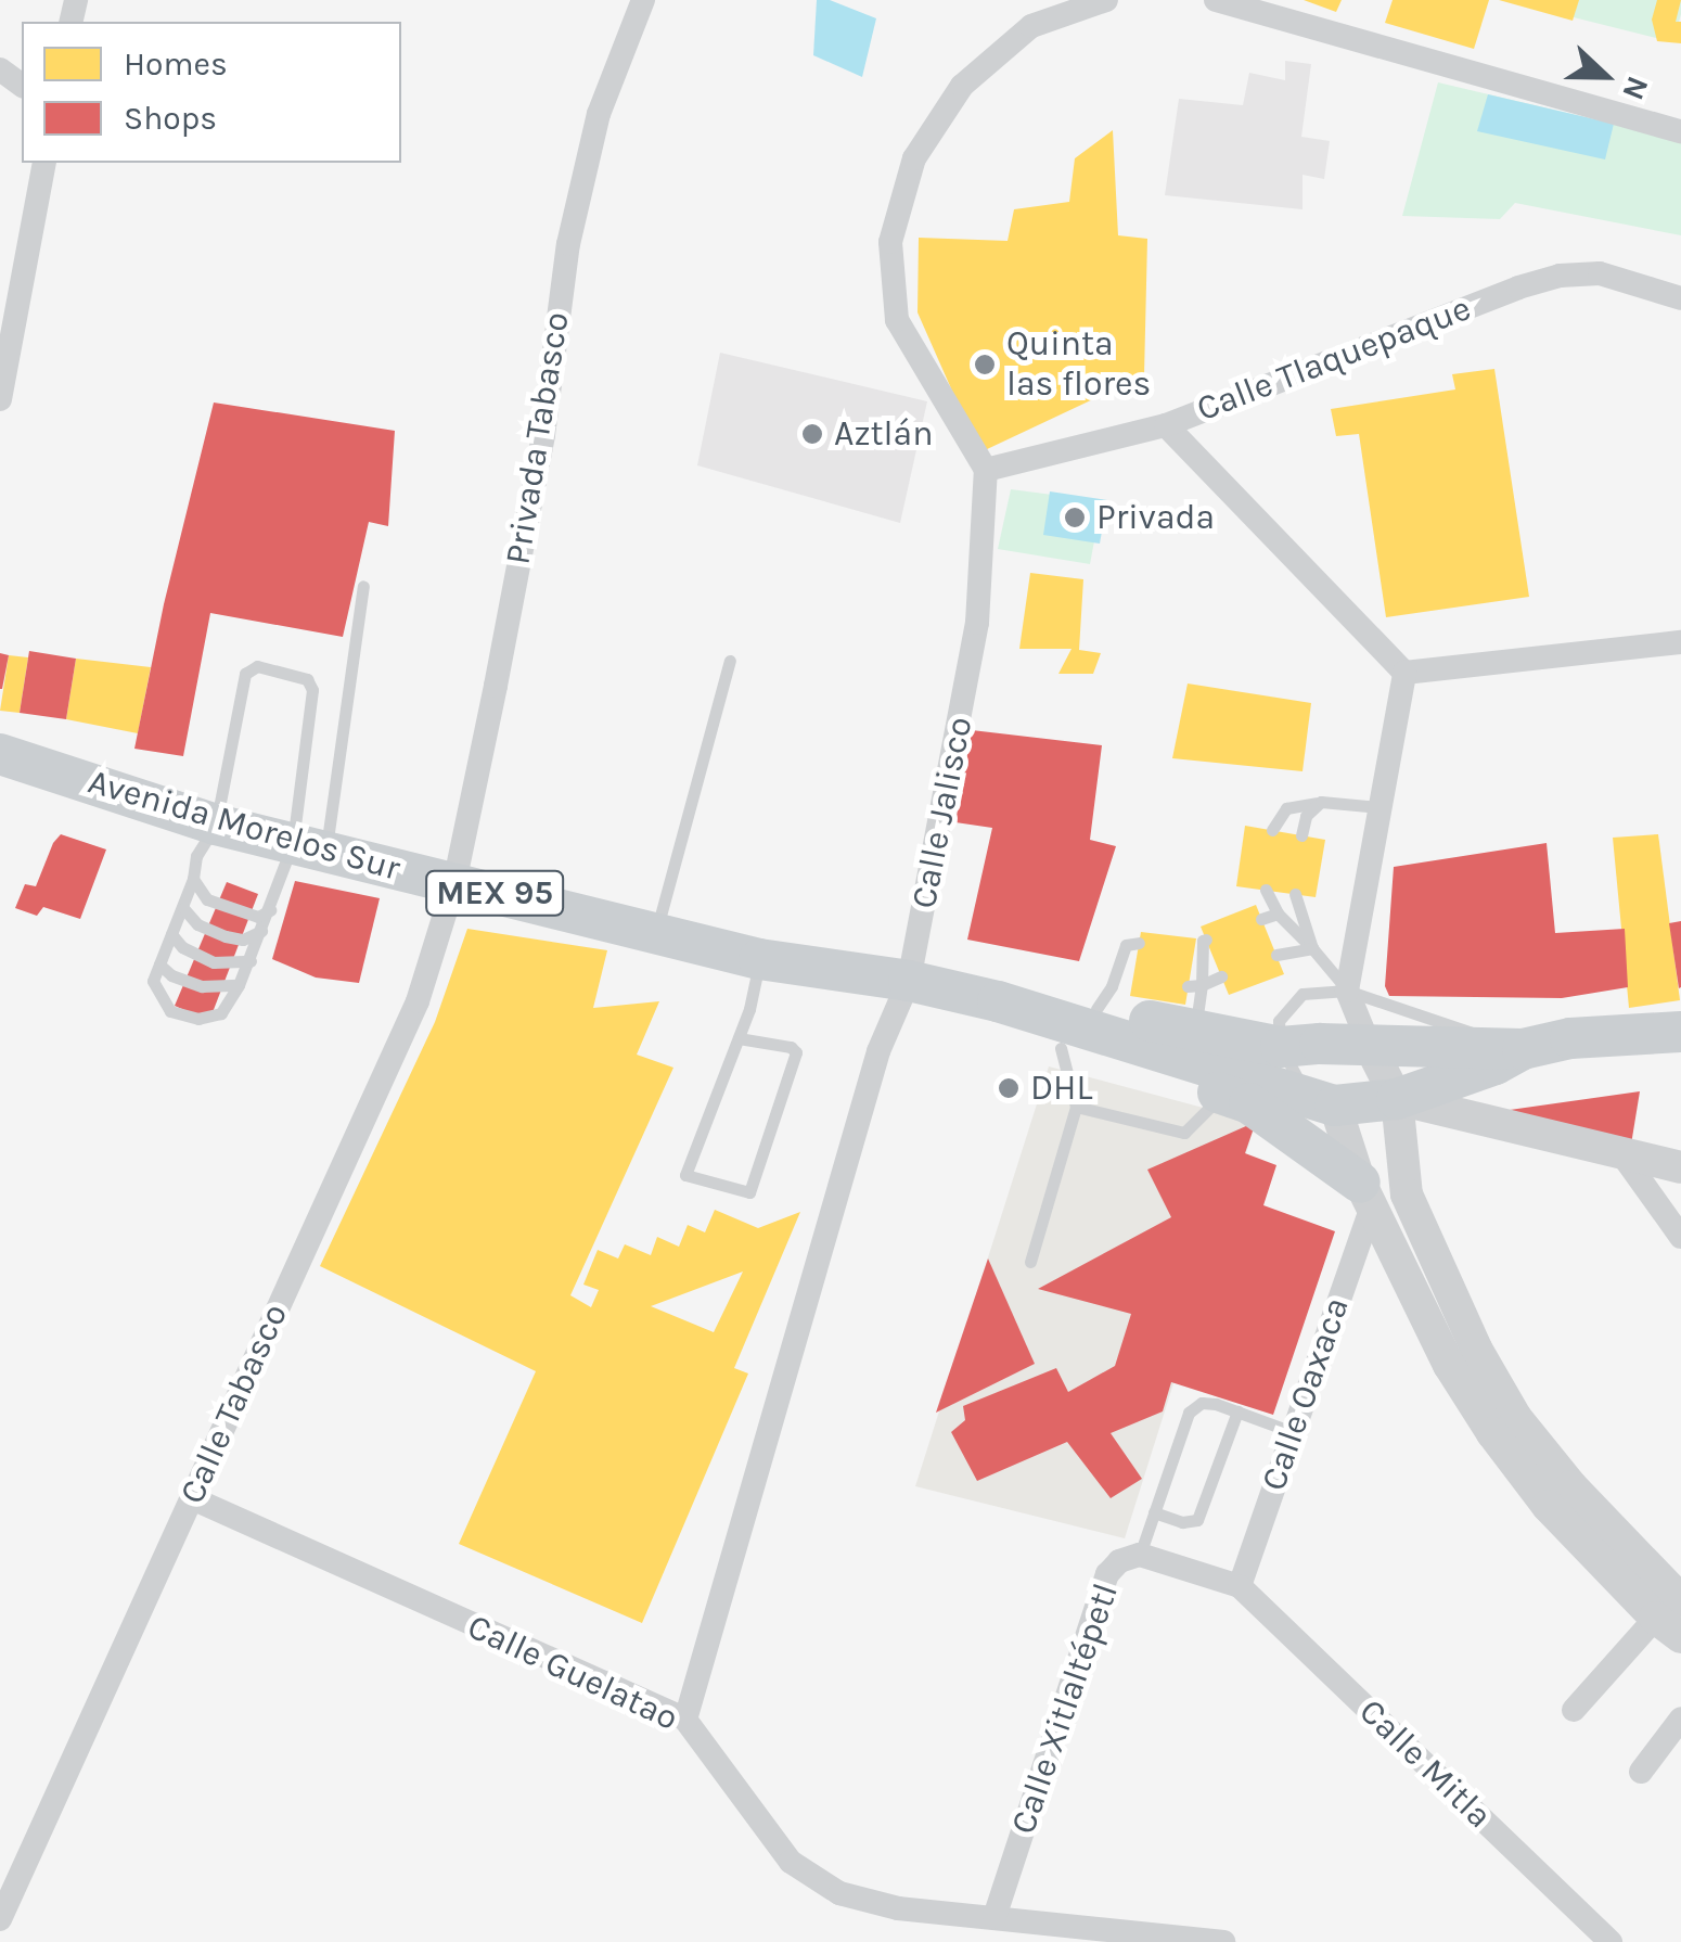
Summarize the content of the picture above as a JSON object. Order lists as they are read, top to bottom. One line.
{"streets":{"main road":["Avenida Morelos Sur","MEX 95"],"street":["Calle Tlaquepaque","Privada Tabasco","Calle Jalisco","Calle Oaxaca","Calle Tabasco","Calle Guelatao","Calle Xitlaltépetl","Calle Mitla"]},"crossings":[["Calle Tlaquepaque","Calle Jalisco"],["Privada Tabasco","Avenida Morelos Sur"],["Privada Tabasco","Calle Tabasco"],["Calle Jalisco","Avenida Morelos Sur"],["Calle Jalisco","Calle Guelatao"],["Avenida Morelos Sur","MEX 95"],["Avenida Morelos Sur","Calle Tabasco"],["Calle Oaxaca","Calle Xitlaltépetl"],["Calle Oaxaca","Calle Mitla"],["Calle Tabasco","Calle Guelatao"],["Calle Guelatao","Calle Xitlaltépetl"],["Calle Xitlaltépetl","Calle Mitla"]],"places":["Quinta las flores","Aztlán","Privada","DHL"],"legend":["Homes","Shops"],"north":"right"}
